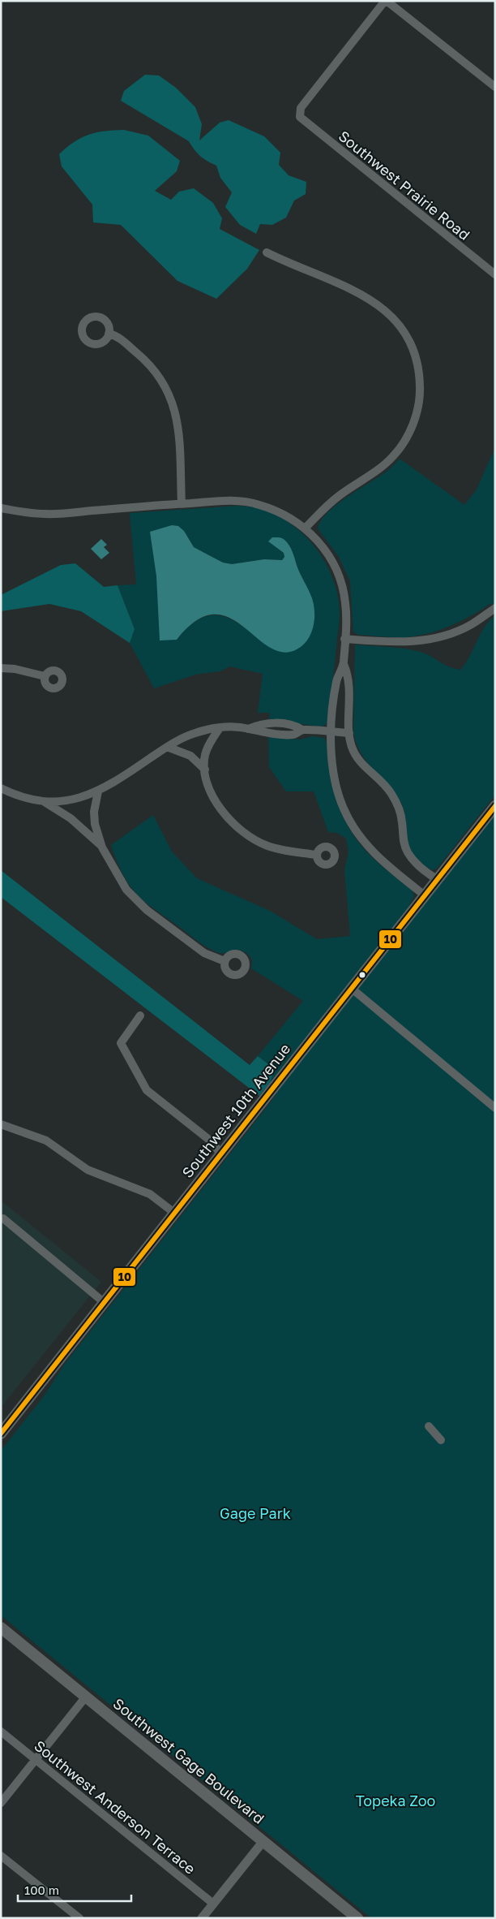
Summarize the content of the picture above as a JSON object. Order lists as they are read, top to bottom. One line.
{"streets":{"main road":["Southwest 10th Avenue","Southwest Gage Boulevard"],"street":["Southwest Prairie Road","Southwest Anderson Terrace"]},"parks":["Gage Park","Topeka Zoo"],"lines":["transit line 10"],"scale_bar":"100 m"}
